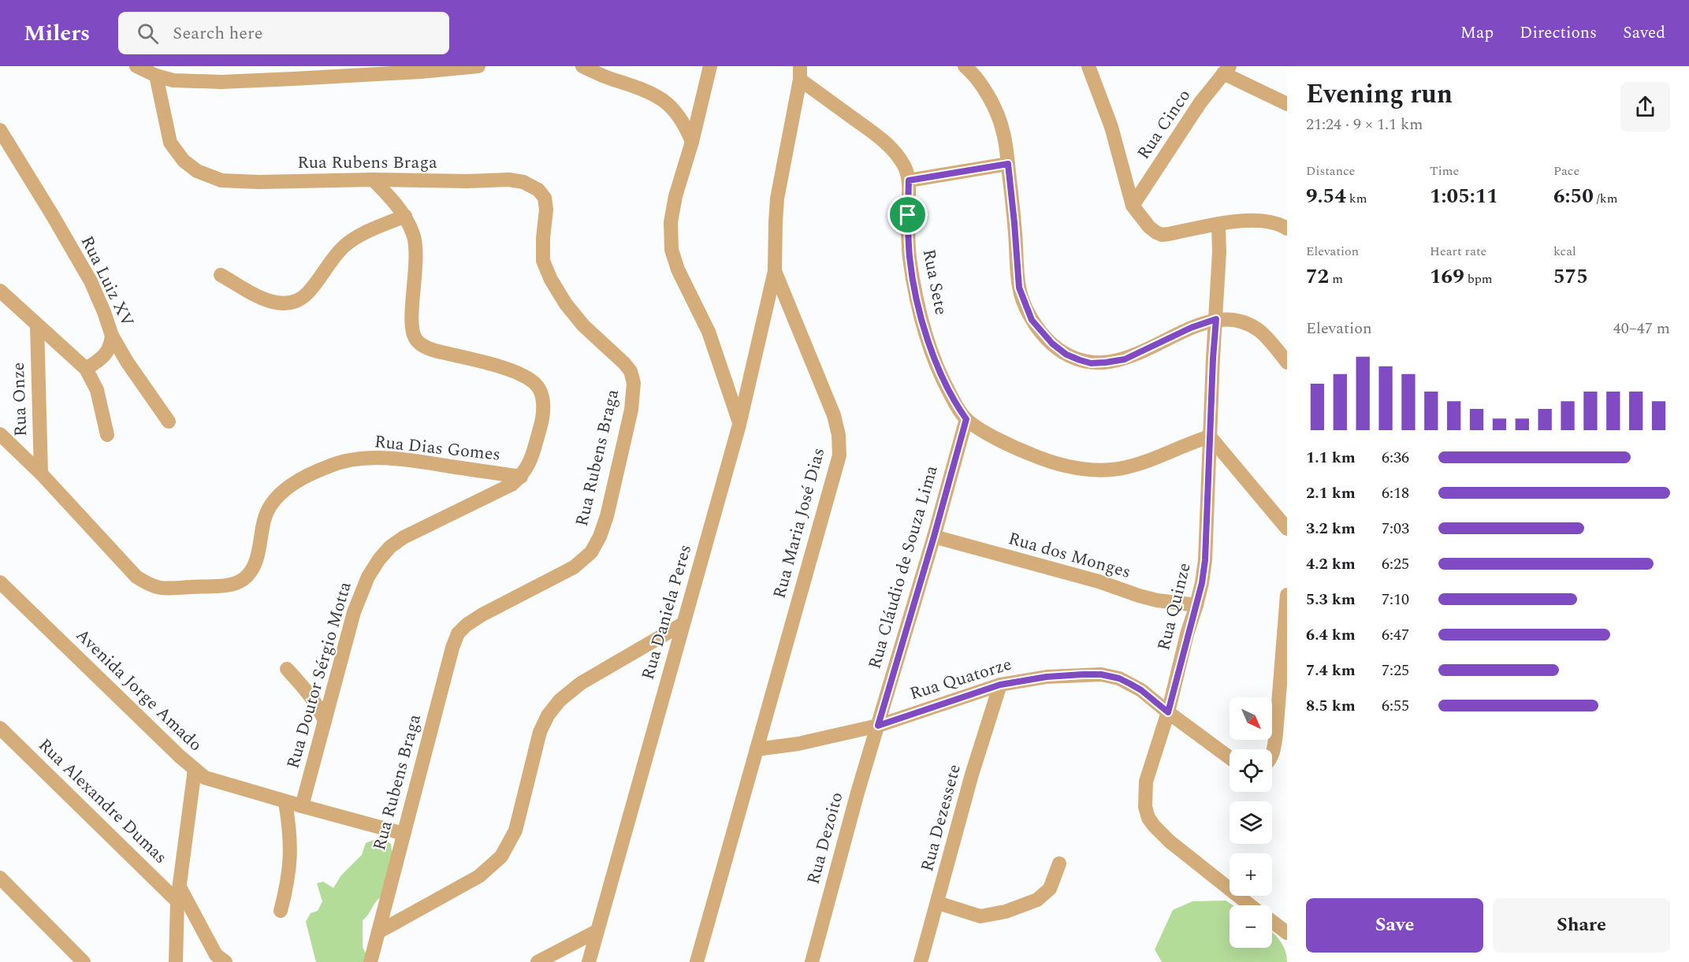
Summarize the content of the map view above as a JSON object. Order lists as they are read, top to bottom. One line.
{"streets":{"street":["Rua Cinco","Rua Rubens Braga","Rua Luiz XV","Rua Sete","Rua Onze","Rua Dias Gomes","Rua Maria José Dias","Rua dos Monges","Rua Cláudio de Souza Lima","Rua Quinze","Rua Daniela Peres","Rua Doutor Sérgio Motta","Rua Quatorze","Avenida Jorge Amado","Rua Alexandre Dumas","Rua Dezessete","Rua Dezoito"]},"crossings":[["Rua Sete","Rua Maria José Dias"],["Rua Sete","Rua Cláudio de Souza Lima"],["Rua Onze","Rua Dias Gomes"],["Rua Dias Gomes","Rua Doutor Sérgio Motta"],["Rua Maria José Dias","Rua Daniela Peres"],["Rua Maria José Dias","Rua Quatorze"],["Rua dos Monges","Rua Cláudio de Souza Lima"],["Rua dos Monges","Rua Quinze"],["Rua Cláudio de Souza Lima","Rua Quatorze"],["Rua Cláudio de Souza Lima","Rua Dezoito"],["Rua Quinze","Rua Quatorze"],["Rua Quatorze","Rua Dezessete"],["Rua Quatorze","Rua Dezoito"],["Avenida Jorge Amado","Rua Alexandre Dumas"]],"north":"bottom right","page":{"header":"Milers","search":"Search here","nav":["Map","Directions","Saved"],"heading":["Evening run","21:24 · 9 × 1.1 km"],"stats":[["Distance","9.54 km"],["Time","1:05:11"],["Pace","6:50 /km"],["Elevation","72 m"],["Heart rate","169 bpm"],["kcal","575"]],"chart":["Elevation","40–47 m"],"list":[{"name":"1.1 km","note":"6:36"},{"name":"2.1 km","note":"6:18"},{"name":"3.2 km","note":"7:03"},{"name":"4.2 km","note":"6:25"},{"name":"5.3 km","note":"7:10"},{"name":"6.4 km","note":"6:47"},{"name":"7.4 km","note":"7:25"},{"name":"8.5 km","note":"6:55"}],"map_buttons":["+","−"],"buttons":["Save","Share"]}}
